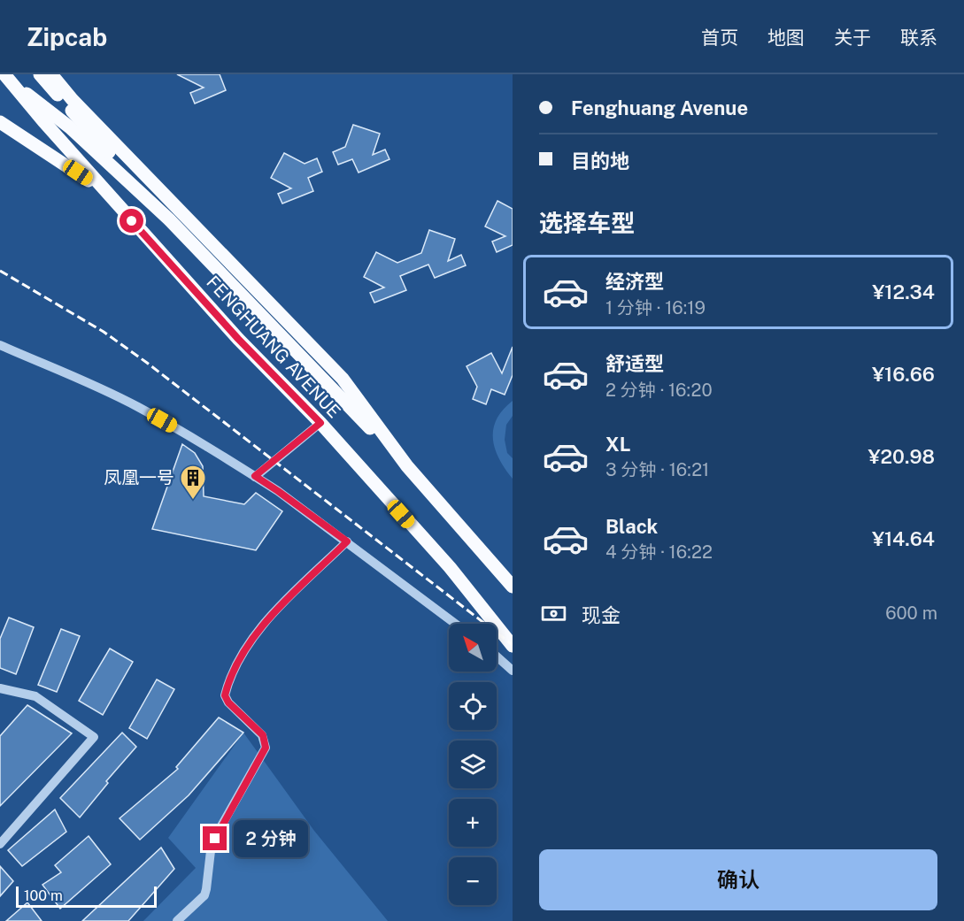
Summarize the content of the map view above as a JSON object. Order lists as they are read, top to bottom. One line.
{"streets":{"main road":["FENGHUANG AVENUE"]},"places":{"building":["凤凰一号"]},"scale_bar":"100 m","north":"top left","page":{"header":"Zipcab","nav":["首页","地图","关于","联系"],"banner":["Fenghuang Avenue","目的地"],"heading":"选择车型","list":[{"name":"经济型","note":"1 分钟 · 16:19","value":"¥12.34"},{"name":"舒适型","note":"2 分钟 · 16:20","value":"¥16.66"},{"name":"XL","note":"3 分钟 · 16:21","value":"¥20.98"},{"name":"Black","note":"4 分钟 · 16:22","value":"¥14.64"}],"pay":["现金","600 m"],"map_buttons":["+","−"],"bubble":"2 分钟","buttons":"确认","scale":"100 m"}}
